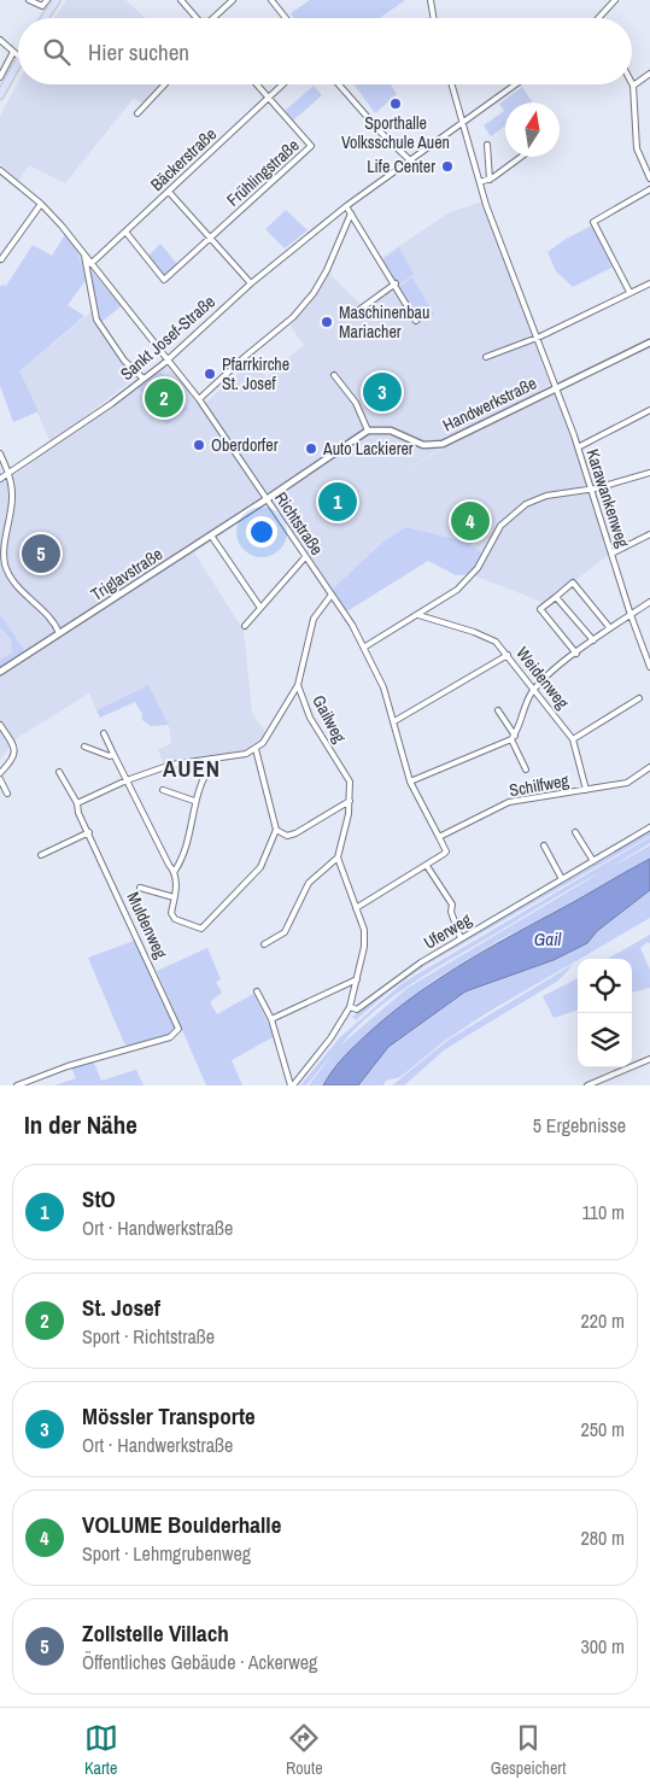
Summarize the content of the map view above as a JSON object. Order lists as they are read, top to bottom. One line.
{"streets":{"street":["Bäckerstraße","Frühlingstraße","Sankt Josef-Straße","Handwerkstraße","Karawankenweg","Richtstraße","Triglavstraße","Weidenweg","Gailweg","Schilfweg","Muldenweg","Uferweg"]},"crossings":[["Bäckerstraße","Frühlingstraße"],["Bäckerstraße","Richtstraße"],["Sankt Josef-Straße","Karawankenweg"],["Sankt Josef-Straße","Richtstraße"],["Handwerkstraße","Karawankenweg"],["Richtstraße","Triglavstraße"],["Richtstraße","Gailweg"],["Richtstraße","Schilfweg"],["Weidenweg","Schilfweg"]],"districts":["AUEN"],"water":["Gail"],"places":["Sporthalle Volksschule Auen","Life Center","Maschinenbau Mariacher","Pfarrkirche St. Josef","Oberdorfer","Auto Lackierer"],"north":"top","page":{"search":"Hier suchen","pins":["3","2","1","4","5"],"heading":["In der Nähe","5 Ergebnisse"],"list":[{"mark":"1","name":"StO","note":"Ort · Handwerkstraße","value":"110 m"},{"mark":"2","name":"St. Josef","note":"Sport · Richtstraße","value":"220 m"},{"mark":"3","name":"Mössler Transporte","note":"Ort · Handwerkstraße","value":"250 m"},{"mark":"4","name":"VOLUME Boulderhalle","note":"Sport · Lehmgrubenweg","value":"280 m"},{"mark":"5","name":"Zollstelle Villach","note":"Öffentliches Gebäude · Ackerweg","value":"300 m"}],"nav":["Karte","Route","Gespeichert"]}}
